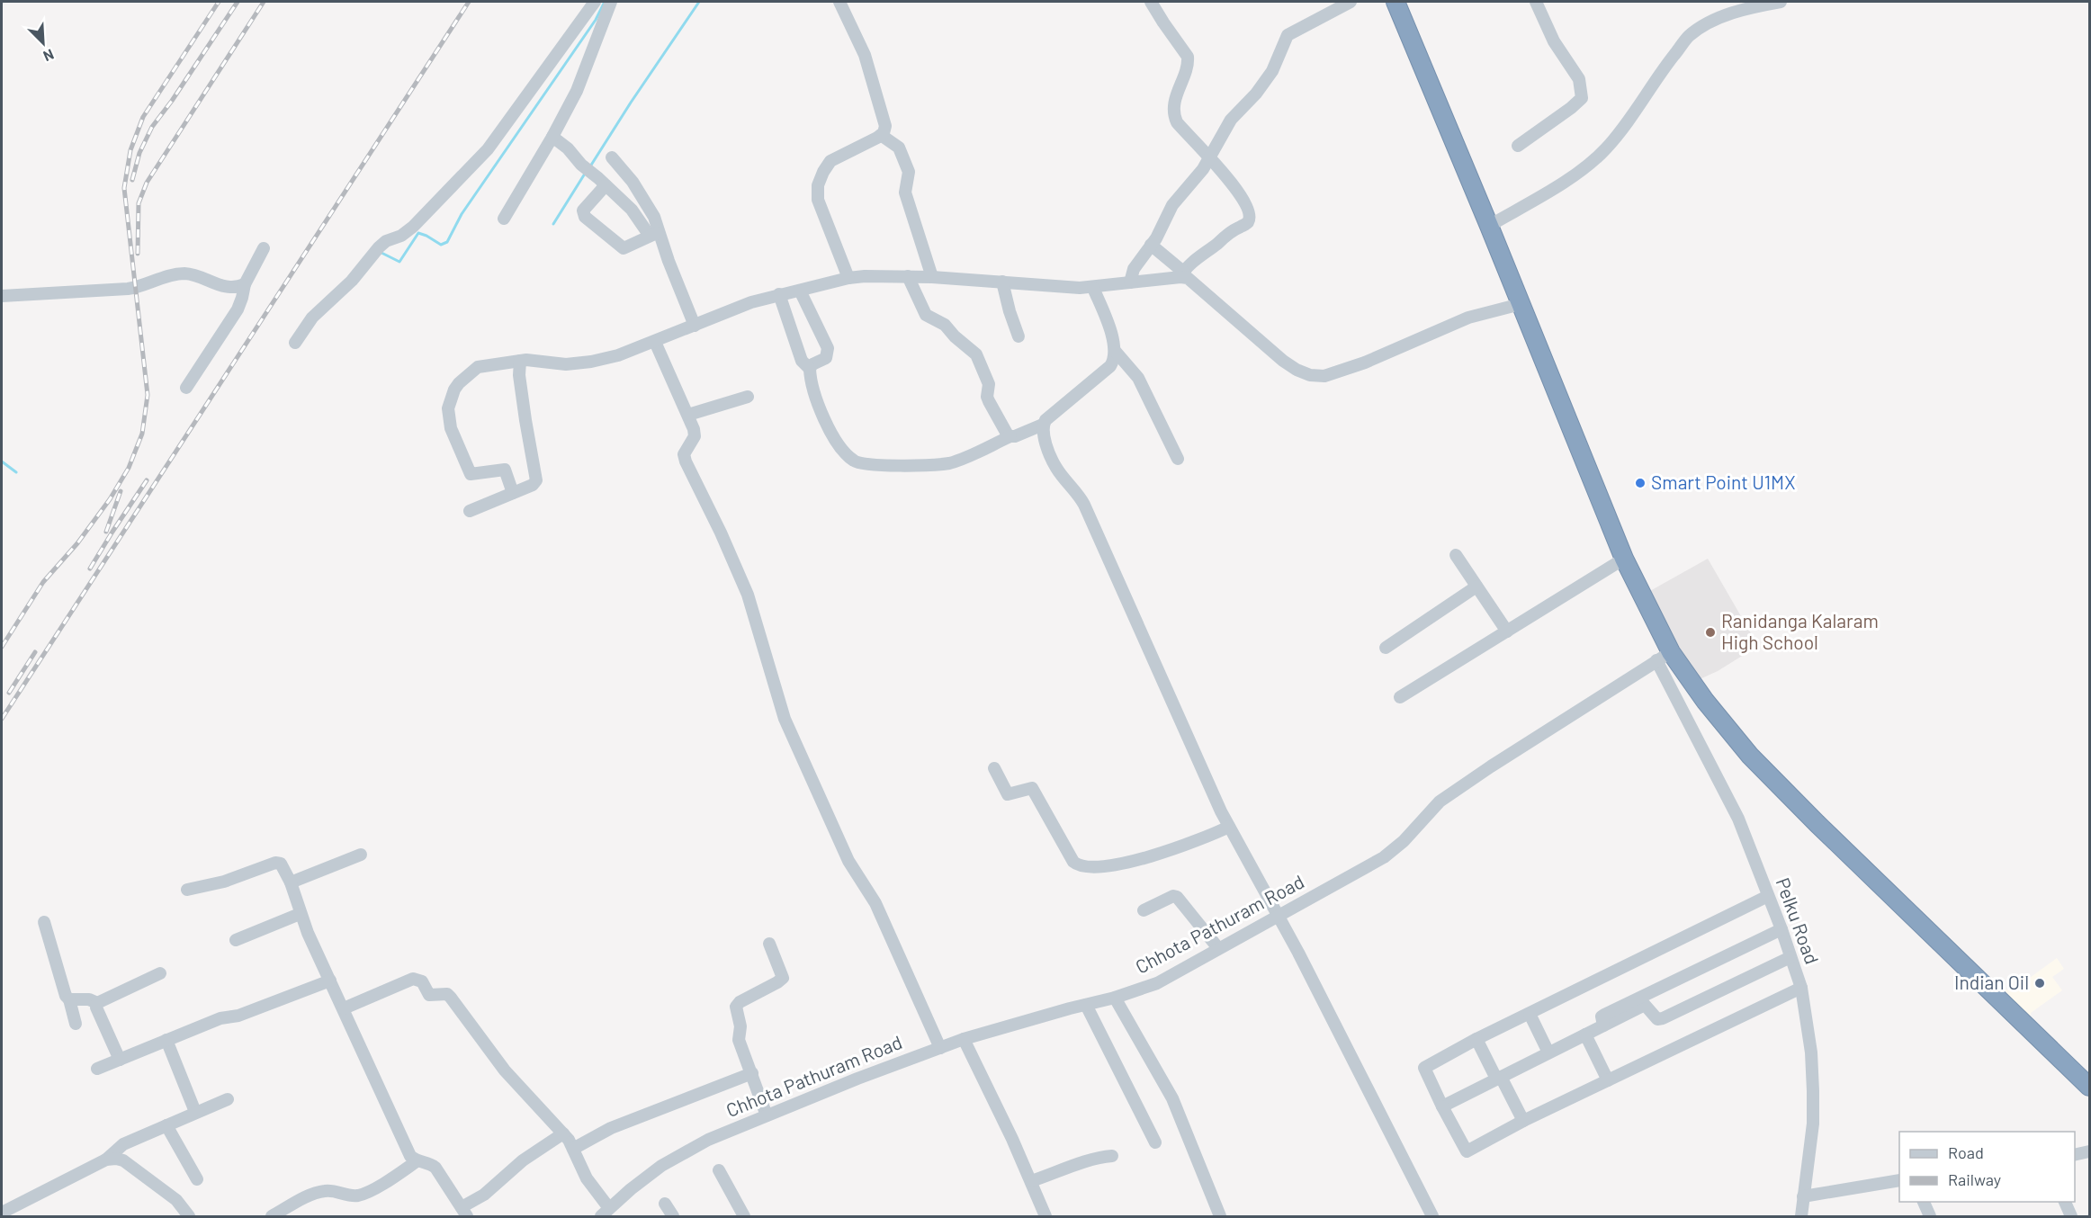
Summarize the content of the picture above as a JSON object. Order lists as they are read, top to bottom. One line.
{"streets":{"street":["Pelku Road","Chhota Pathuram Road"]},"crossings":[["Pelku Road","Chhota Pathuram Road"]],"places":["Smart Point U1MX","Ranidanga Kalaram High School","Indian Oil"],"legend":["Road","Railway"],"north":"bottom right"}
